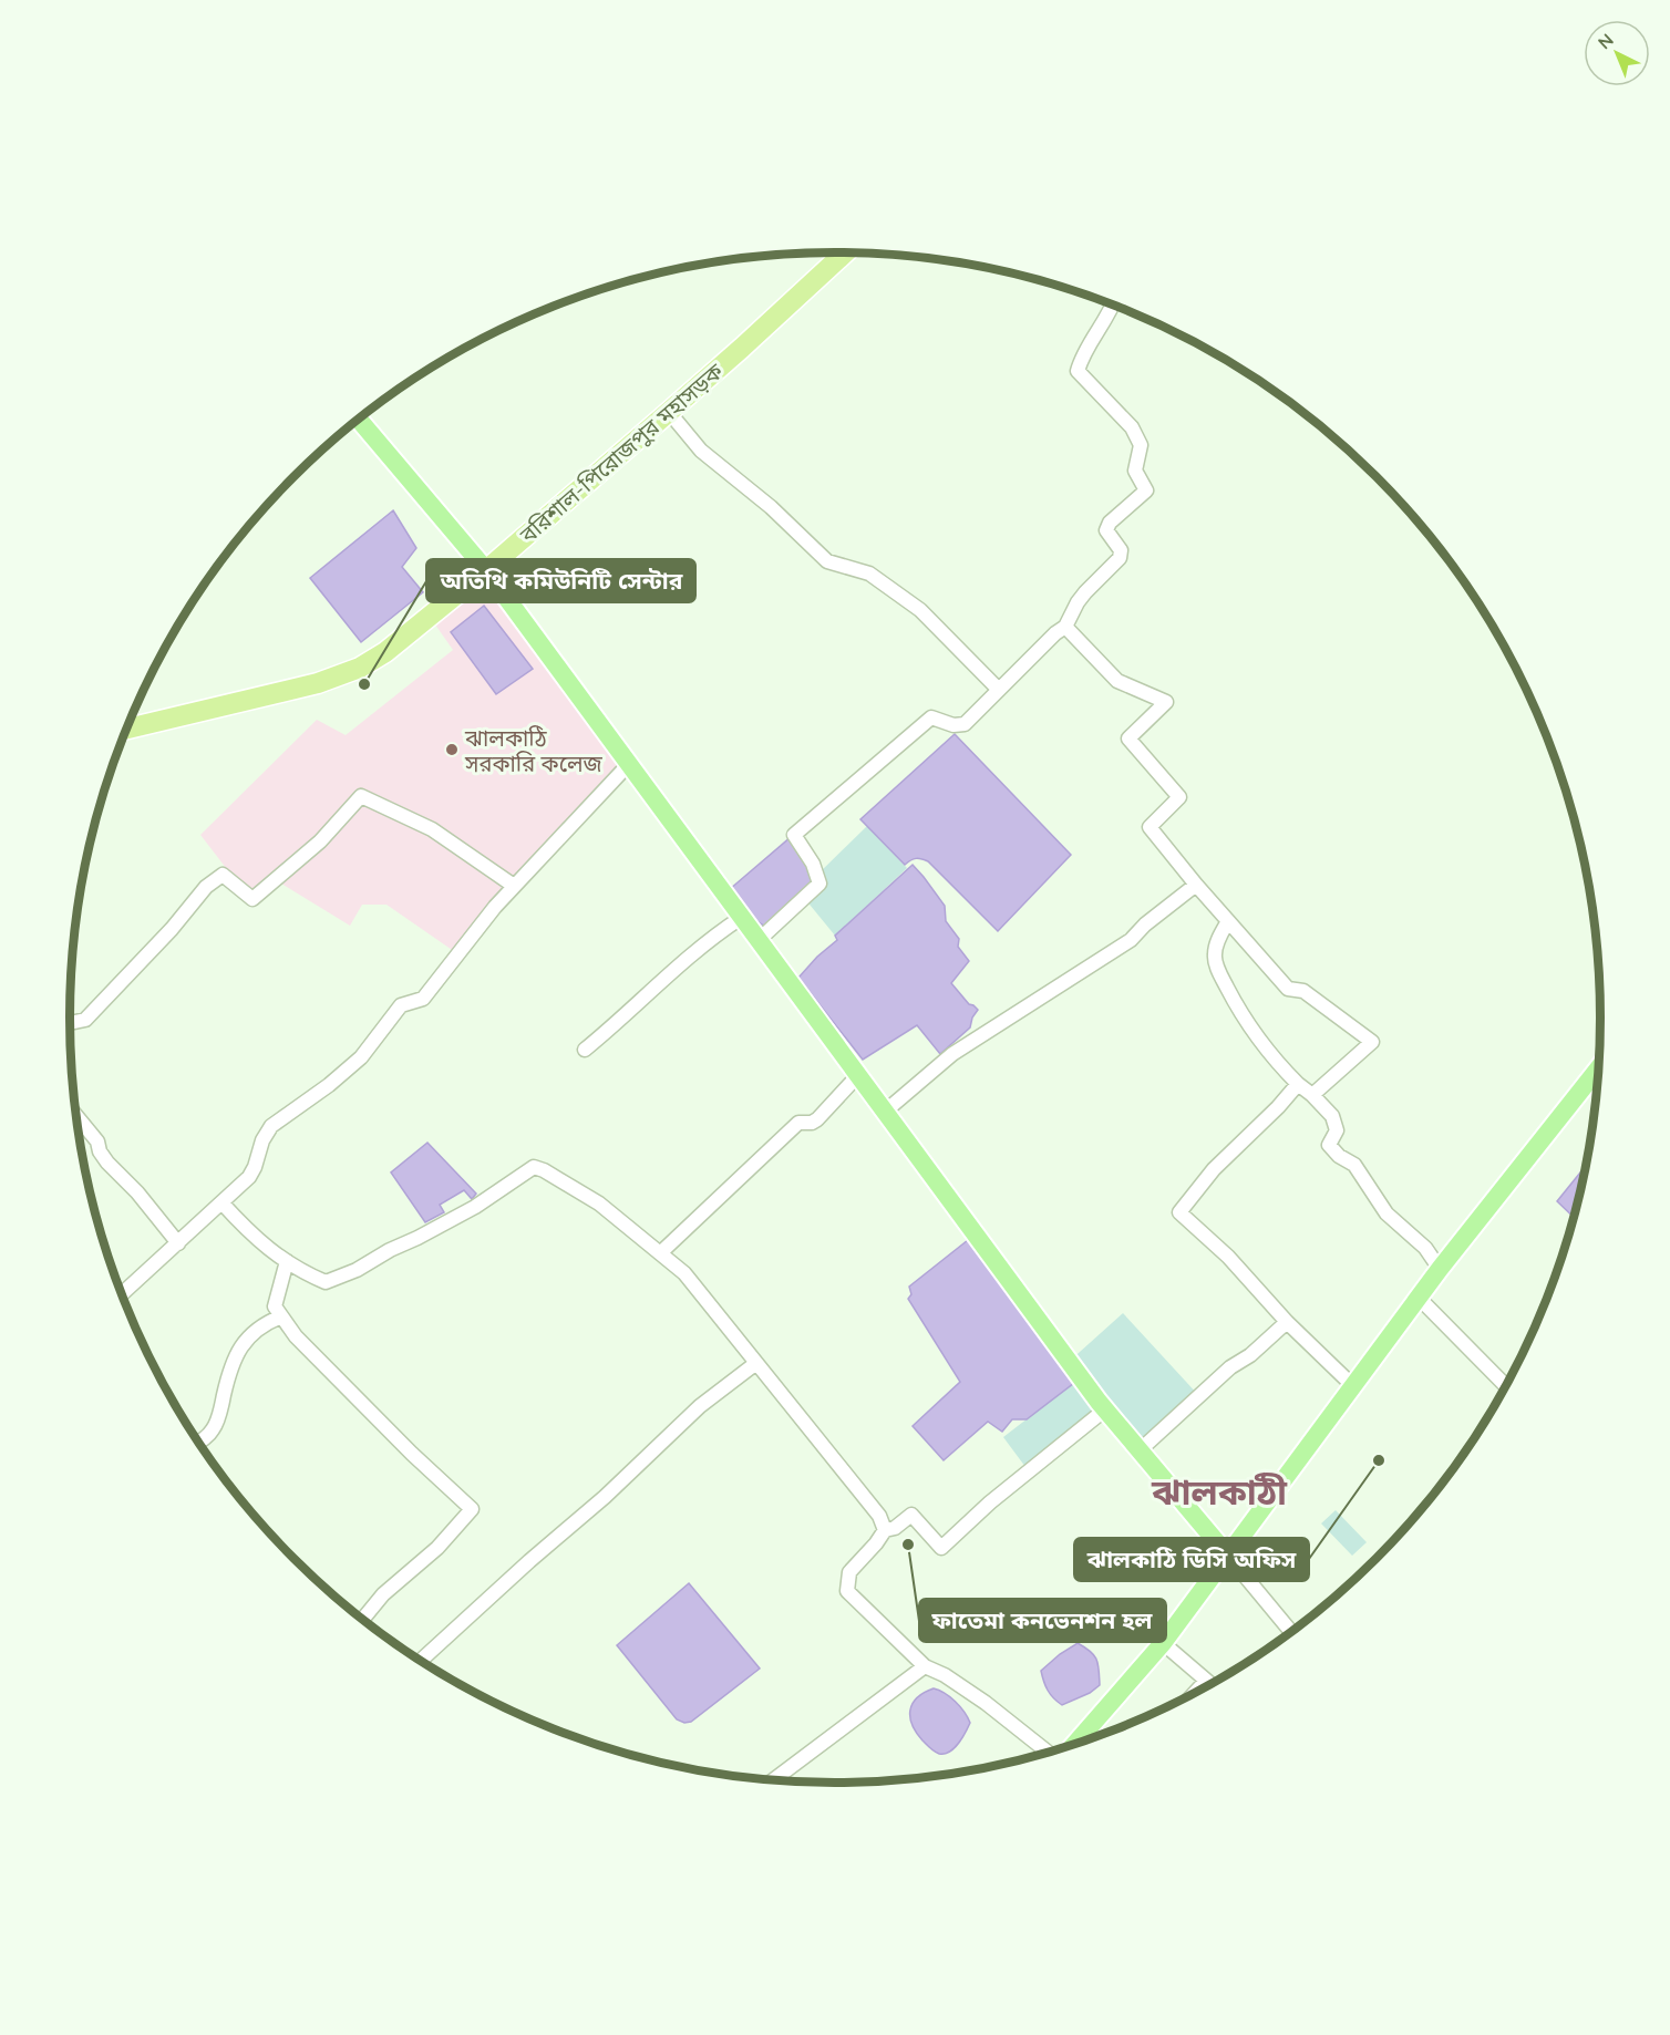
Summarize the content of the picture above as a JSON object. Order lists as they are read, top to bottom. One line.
{"streets":{"highway":["বরিশাল-পিরোজপুর মহাসড়ক"]},"districts":["ঝালকাঠী"],"places":["অতিথি কমিউনিটি সেন্টার","ঝালকাঠি সরকারি কলেজ","ঝালকাঠি ডিসি অফিস","ফাতেমা কনভেনশন হল"],"north":"top left"}
